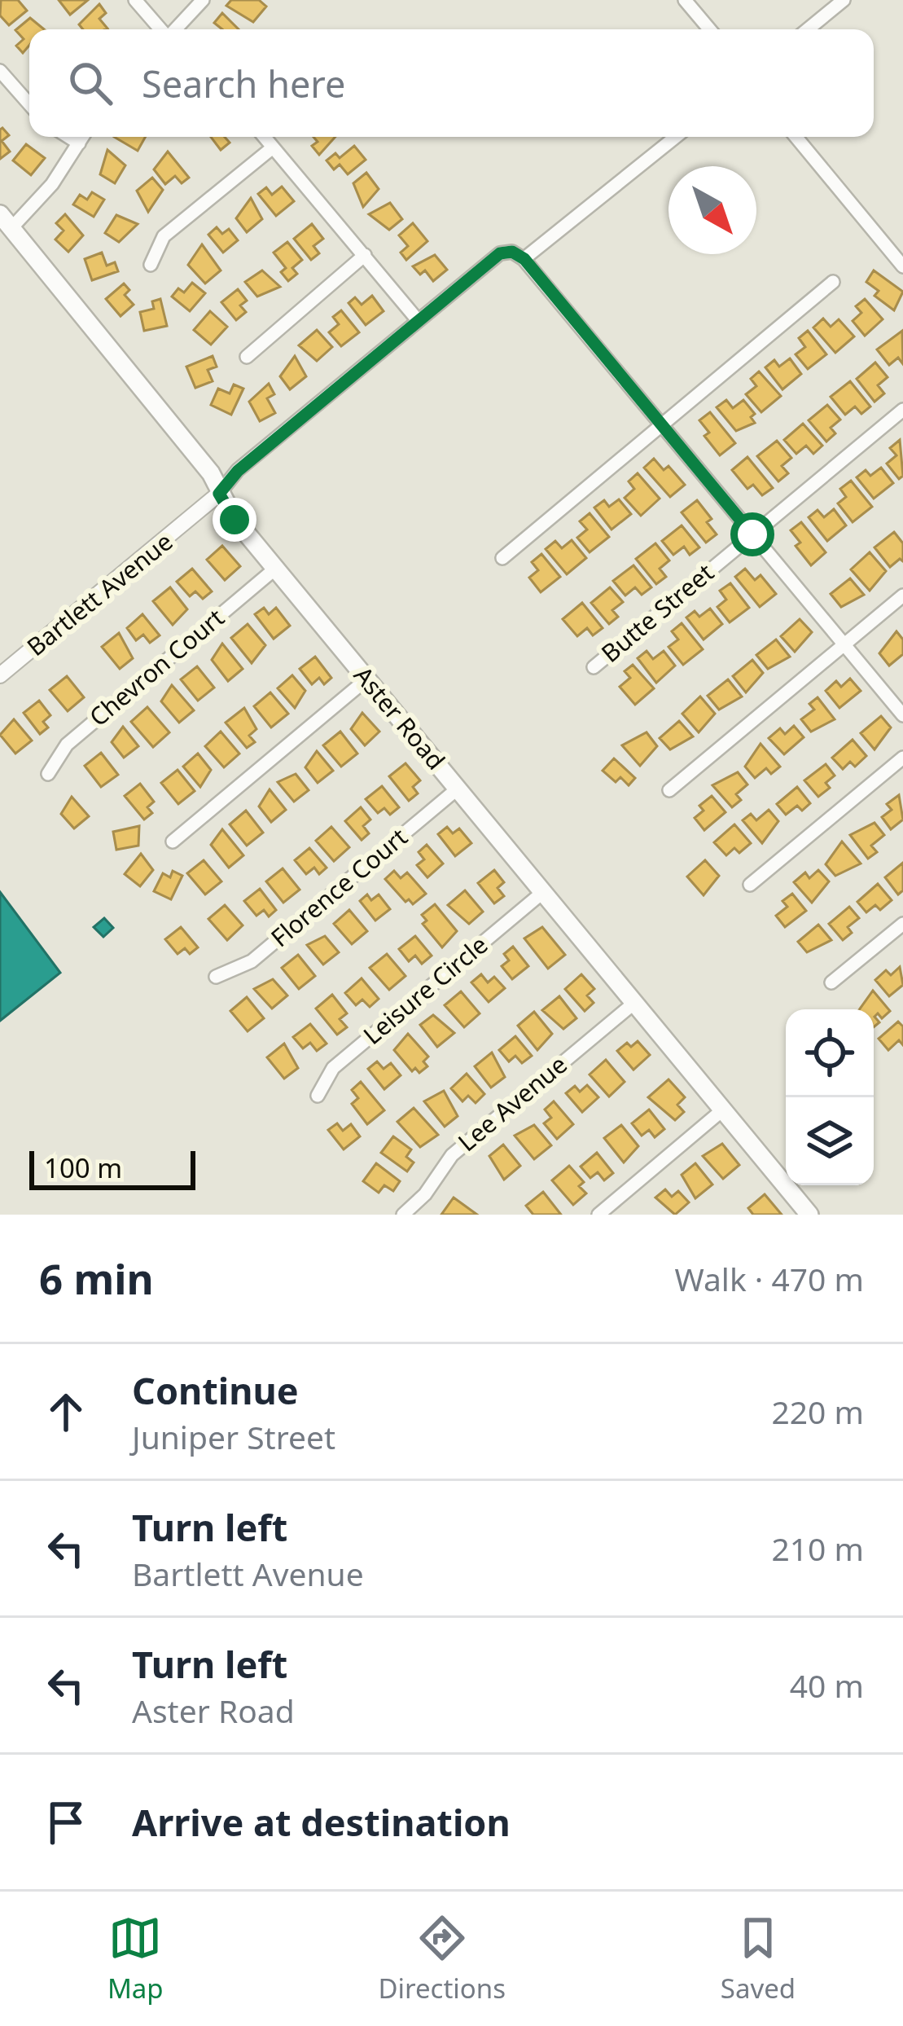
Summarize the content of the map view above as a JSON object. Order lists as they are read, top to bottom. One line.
{"streets":{"main road":["Aster Road"],"street":["Bartlett Avenue","Butte Street","Chevron Court","Florence Court","Leisure Circle","Lee Avenue"]},"crossings":[["Bartlett Avenue","Aster Road"],["Chevron Court","Aster Road"],["Aster Road","Florence Court"],["Aster Road","Leisure Circle"],["Aster Road","Lee Avenue"]],"scale_bar":"100 m","north":"bottom right","page":{"search":"Search here","scale":"100 m","heading":["6 min","Walk · 470 m"],"list":[["Continue","Juniper Street","220 m"],["Turn left","Bartlett Avenue","210 m"],["Turn left","Aster Road","40 m"],"Arrive at destination"],"nav":["Map","Directions","Saved"]}}
